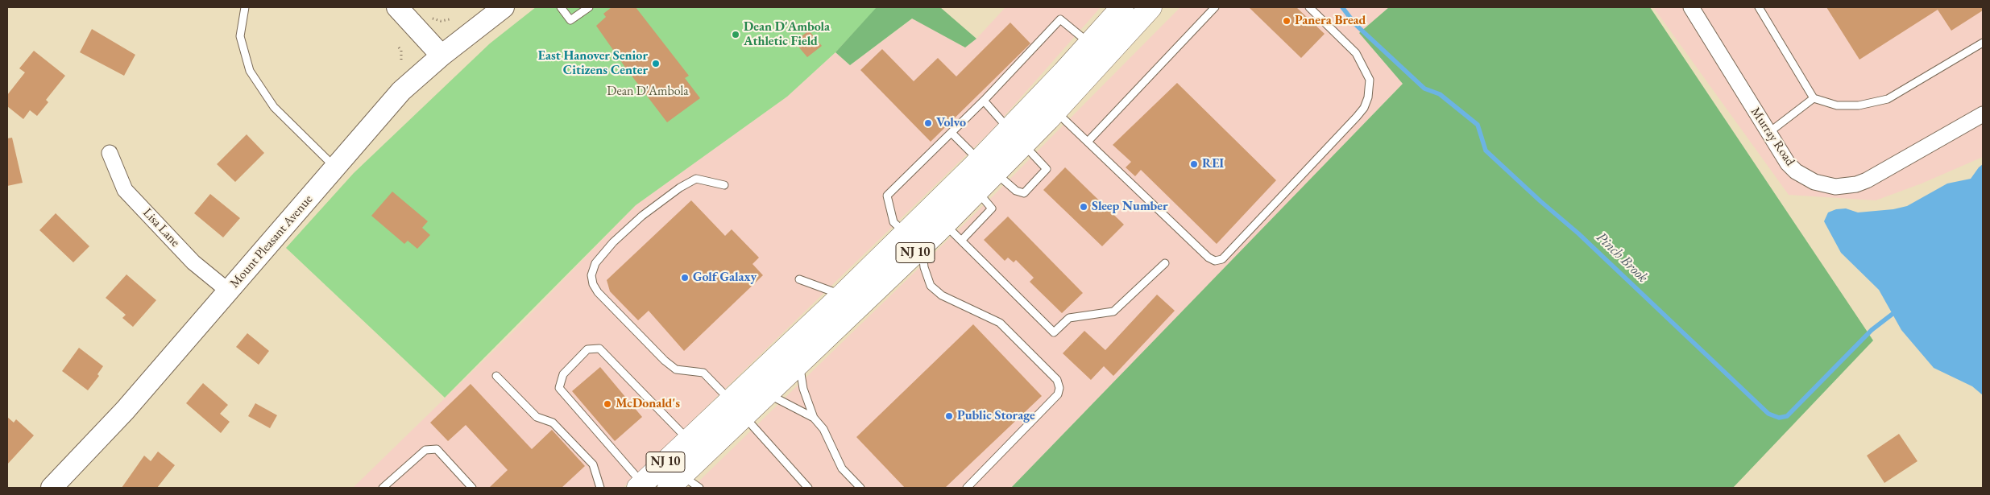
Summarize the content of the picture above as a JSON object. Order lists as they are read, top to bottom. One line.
{"streets":{"main road":["NJ 10"],"street":["Murray Road","Lisa Lane","Mount Pleasant Avenue"]},"crossings":[["Lisa Lane","Mount Pleasant Avenue"]],"water":["Pinch Brook"],"parks":["Dean D'Ambola"],"places":["Panera Bread","Dean D'Ambola Athletic Field","East Hanover Senior Citizens Center","Volvo","REI","Sleep Number","Golf Galaxy","McDonald's","Public Storage"]}
